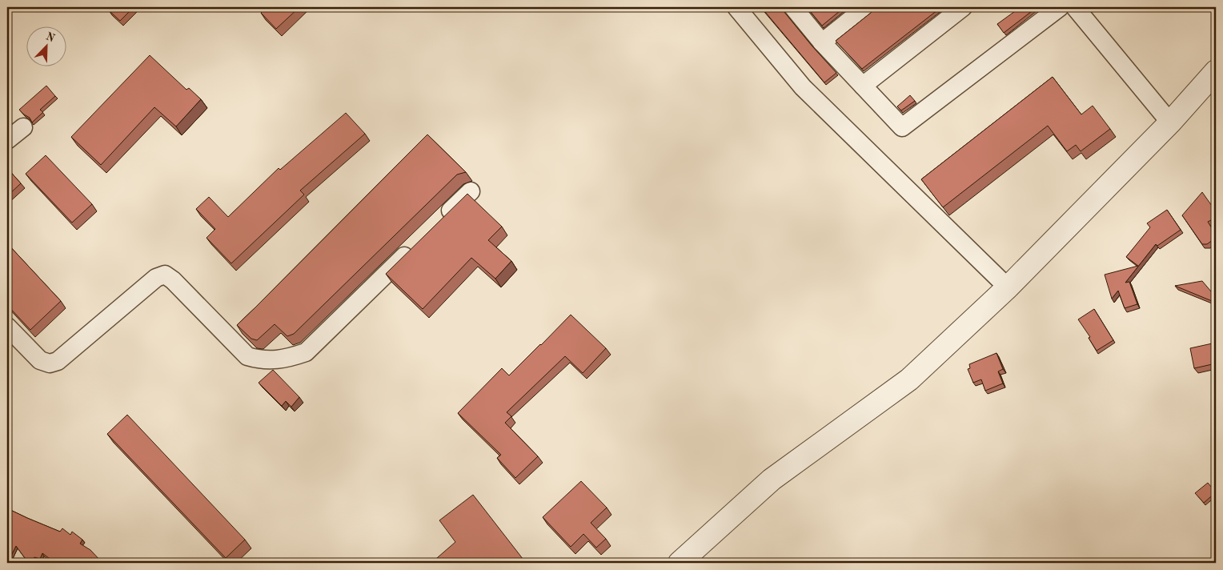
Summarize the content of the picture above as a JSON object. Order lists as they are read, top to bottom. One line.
{"north":"top right"}
